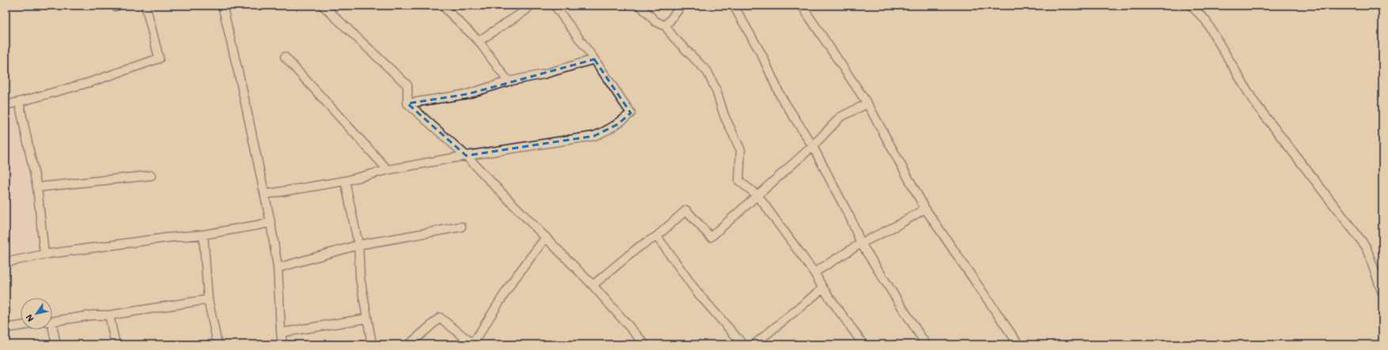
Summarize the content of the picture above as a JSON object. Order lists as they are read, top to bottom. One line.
{"north":"bottom left"}
